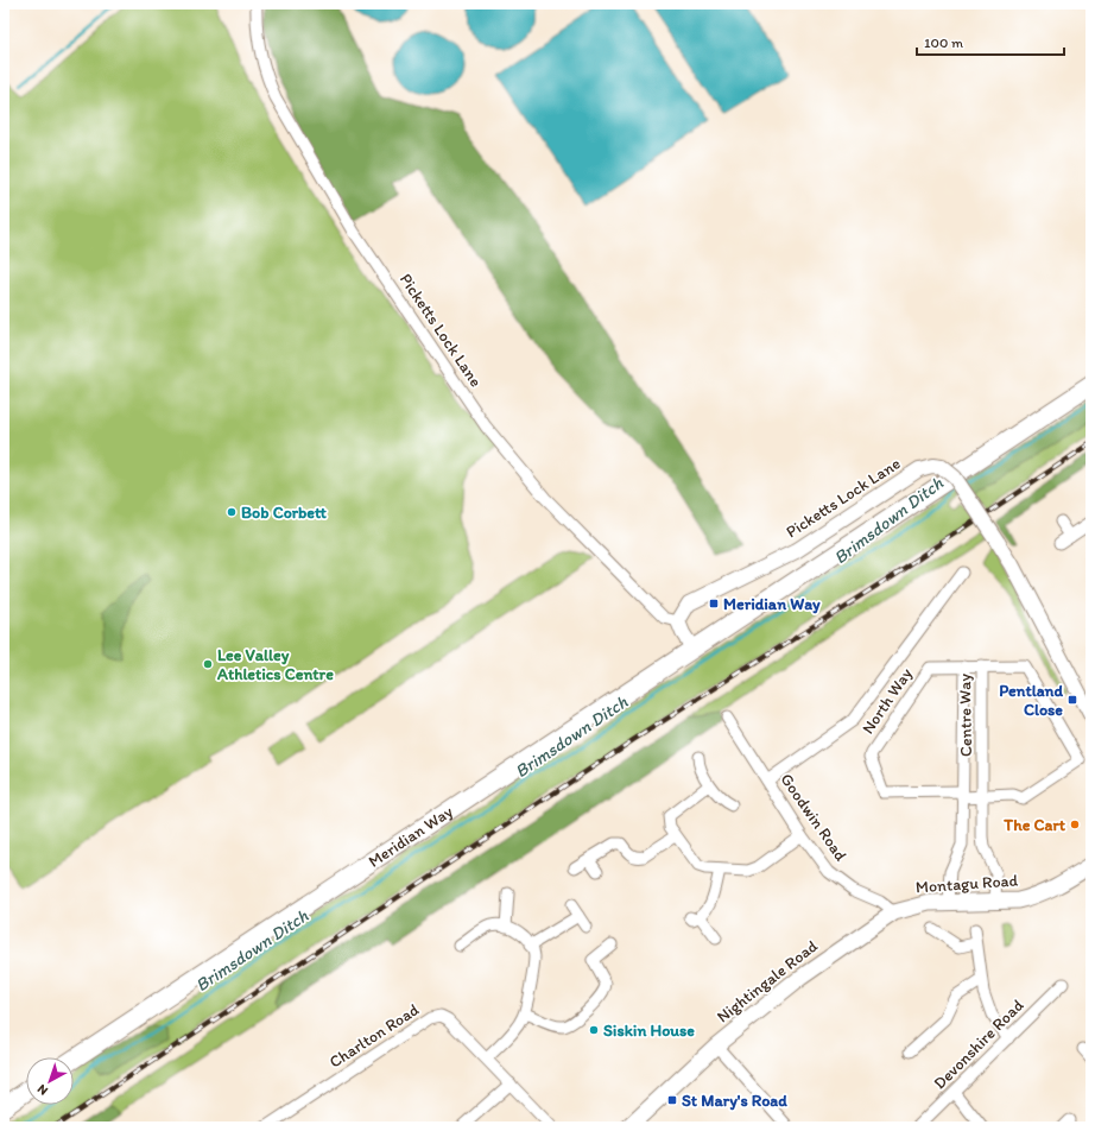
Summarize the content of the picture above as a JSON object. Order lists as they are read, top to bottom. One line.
{"streets":{"main road":["Meridian Way","Montagu Road","Nightingale Road"],"street":["Picketts Lock Lane","North Way","Centre Way","Goodwin Road","Charlton Road","Devonshire Road"]},"crossings":[["North Way","Centre Way"],["Centre Way","Montagu Road"],["Goodwin Road","Montagu Road"],["Goodwin Road","Nightingale Road"],["Montagu Road","Nightingale Road"]],"water":["Brimsdown Ditch"],"places":{"other":["Bob Corbett","Lee Valley Athletics Centre","The Cart","Siskin House"],"transit":["Meridian Way","Pentland Close","St Mary's Road"]},"scale_bar":"100 m","north":"bottom left"}
